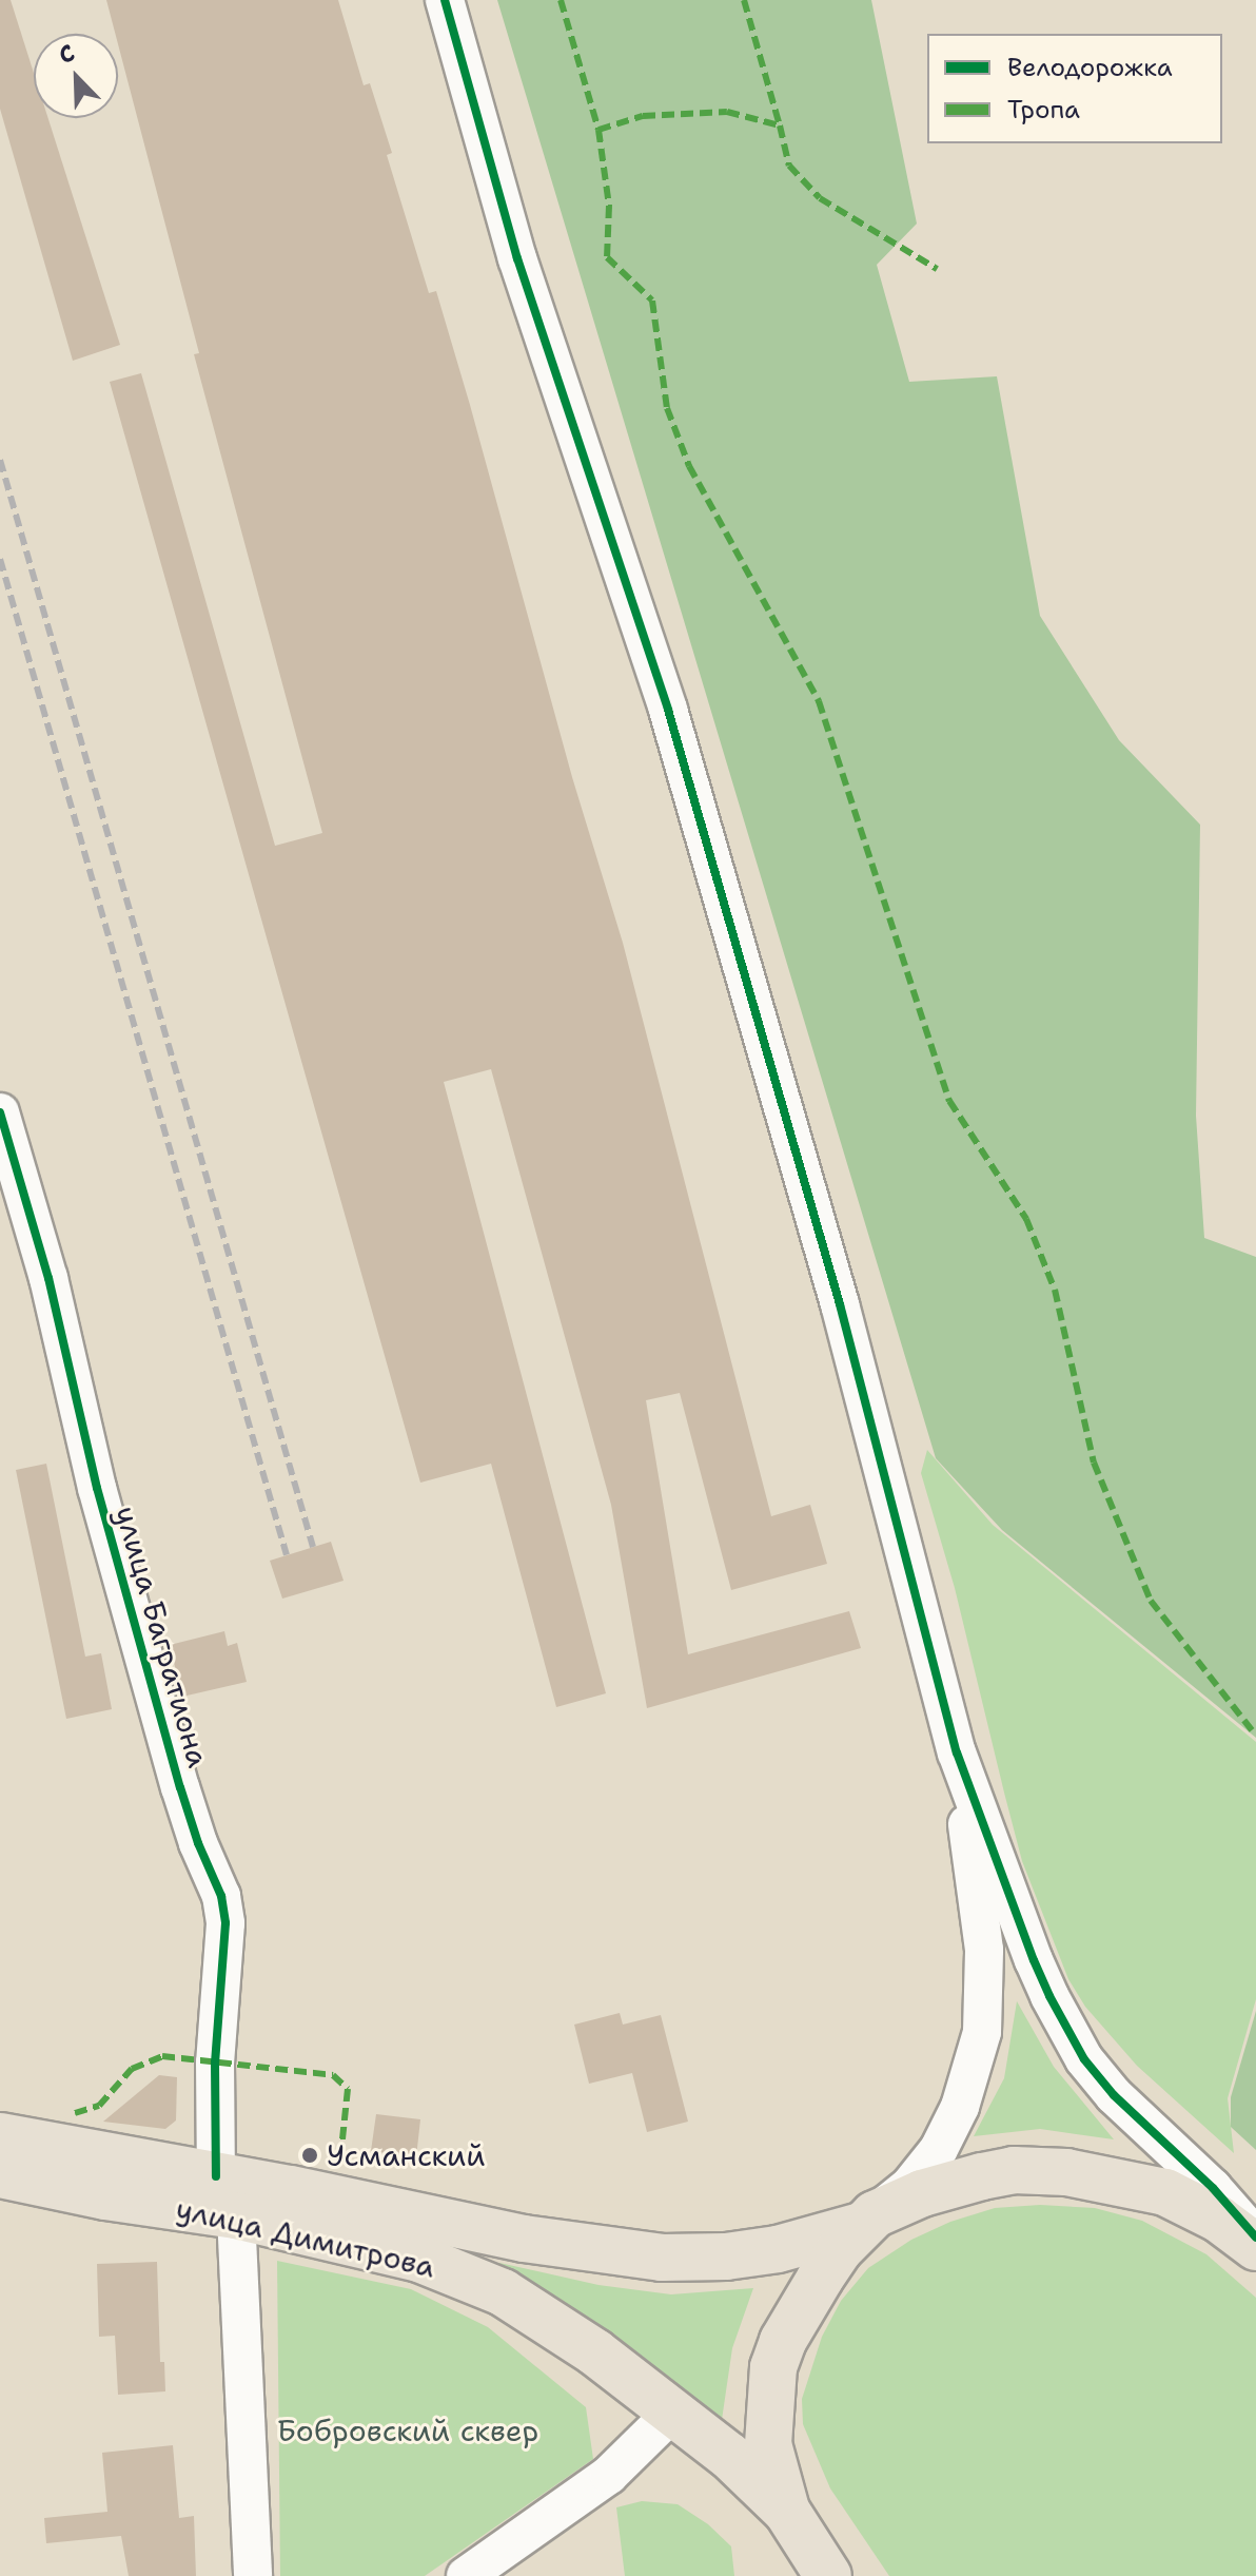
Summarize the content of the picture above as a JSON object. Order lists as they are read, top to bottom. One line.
{"streets":{"main road":["улица Димитрова"],"street":["улица Багратиона"]},"crossings":[["улица Багратиона","улица Димитрова"]],"parks":["Бобровский сквер"],"places":["Усманский"],"legend":["Велодорожка","Тропа"],"north":"top left"}
